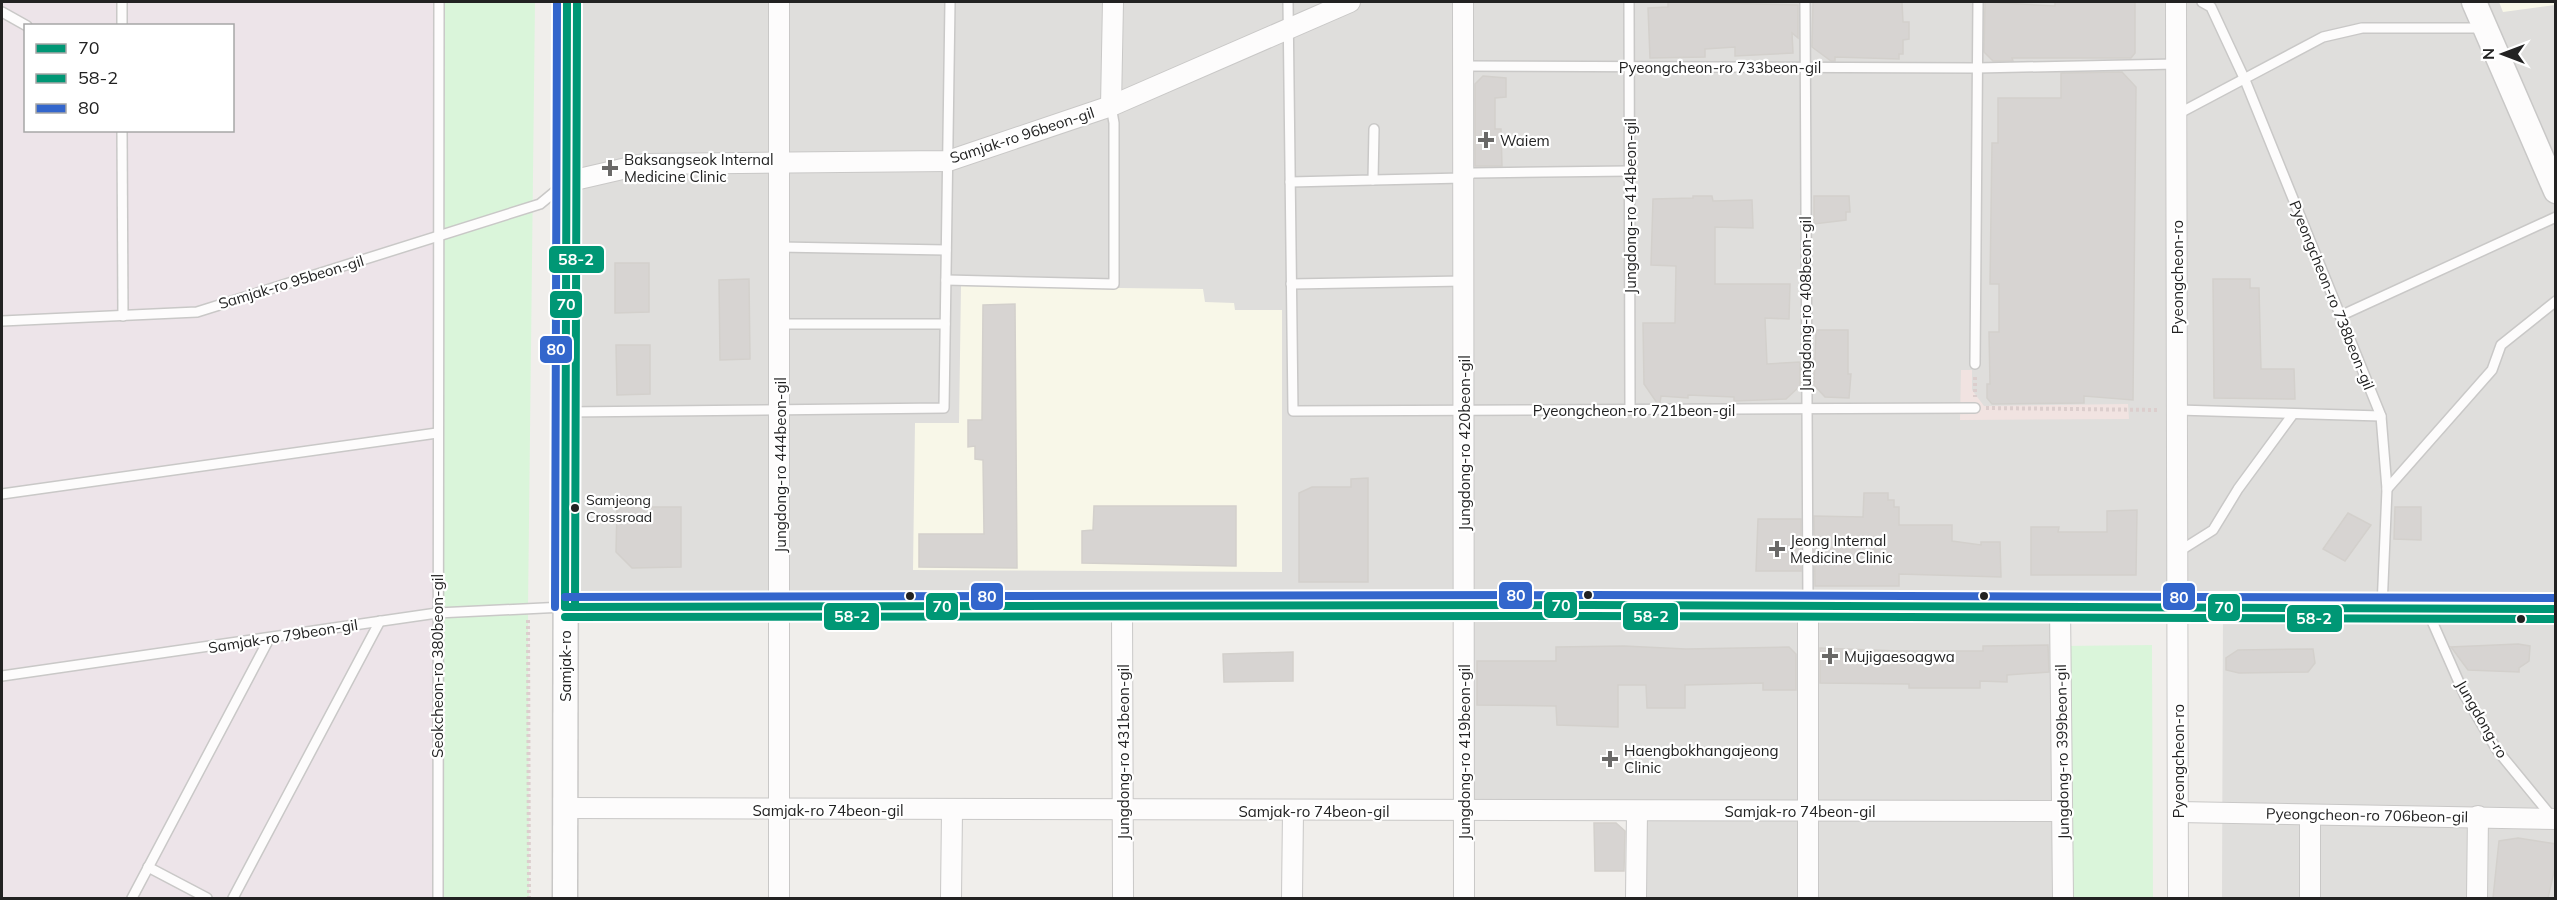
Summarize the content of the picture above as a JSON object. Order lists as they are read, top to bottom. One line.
{"streets":{"street":["Samjak-ro 96beon-gil","Pyeongcheon-ro","Jungdong-ro 420beon-gil","Jungdong-ro 444beon-gil","Samjak-ro","Jungdong-ro 431beon-gil","Jungdong-ro 419beon-gil","Jungdong-ro 399beon-gil","Samjak-ro 74beon-gil","Pyeongcheon-ro 706beon-gil"],"lane":["Pyeongcheon-ro 733beon-gil","Jungdong-ro 414beon-gil","Samjak-ro 95beon-gil","Pyeongcheon-ro 738beon-gil","Jungdong-ro 408beon-gil","Pyeongcheon-ro 721beon-gil","Samjak-ro 79beon-gil","Seokcheon-ro 380beon-gil","Jungdong-ro"]},"crossings":[["Pyeongcheon-ro 733beon-gil","Jungdong-ro 414beon-gil"],["Pyeongcheon-ro 733beon-gil","Pyeongcheon-ro"],["Pyeongcheon-ro 733beon-gil","Jungdong-ro 408beon-gil"],["Pyeongcheon-ro 733beon-gil","Jungdong-ro 420beon-gil"],["Samjak-ro 96beon-gil","Samjak-ro 95beon-gil"],["Samjak-ro 96beon-gil","Jungdong-ro 444beon-gil"],["Samjak-ro 96beon-gil","Samjak-ro"],["Jungdong-ro 414beon-gil","Pyeongcheon-ro 721beon-gil"],["Pyeongcheon-ro","Pyeongcheon-ro 706beon-gil"],["Samjak-ro 95beon-gil","Seokcheon-ro 380beon-gil"],["Samjak-ro 95beon-gil","Samjak-ro"],["Jungdong-ro 408beon-gil","Pyeongcheon-ro 721beon-gil"],["Pyeongcheon-ro 721beon-gil","Jungdong-ro 420beon-gil"],["Jungdong-ro 420beon-gil","Jungdong-ro 419beon-gil"],["Jungdong-ro 444beon-gil","Samjak-ro 74beon-gil"],["Samjak-ro 79beon-gil","Seokcheon-ro 380beon-gil"],["Samjak-ro 79beon-gil","Samjak-ro"],["Samjak-ro","Samjak-ro 74beon-gil"],["Jungdong-ro","Pyeongcheon-ro 706beon-gil"],["Jungdong-ro 431beon-gil","Samjak-ro 74beon-gil"],["Jungdong-ro 419beon-gil","Samjak-ro 74beon-gil"],["Jungdong-ro 399beon-gil","Samjak-ro 74beon-gil"]],"places":{"health":["Waiem","Baksangseok Internal Medicine Clinic","Jeong Internal Medicine Clinic","Mujigaesoagwa","Haengbokhangajeong Clinic"],"other":["Samjeong Crossroad"]},"lines":["transit line 70","transit line 58-2","transit line 80"],"legend":["70","58-2","80"],"north":"left"}
